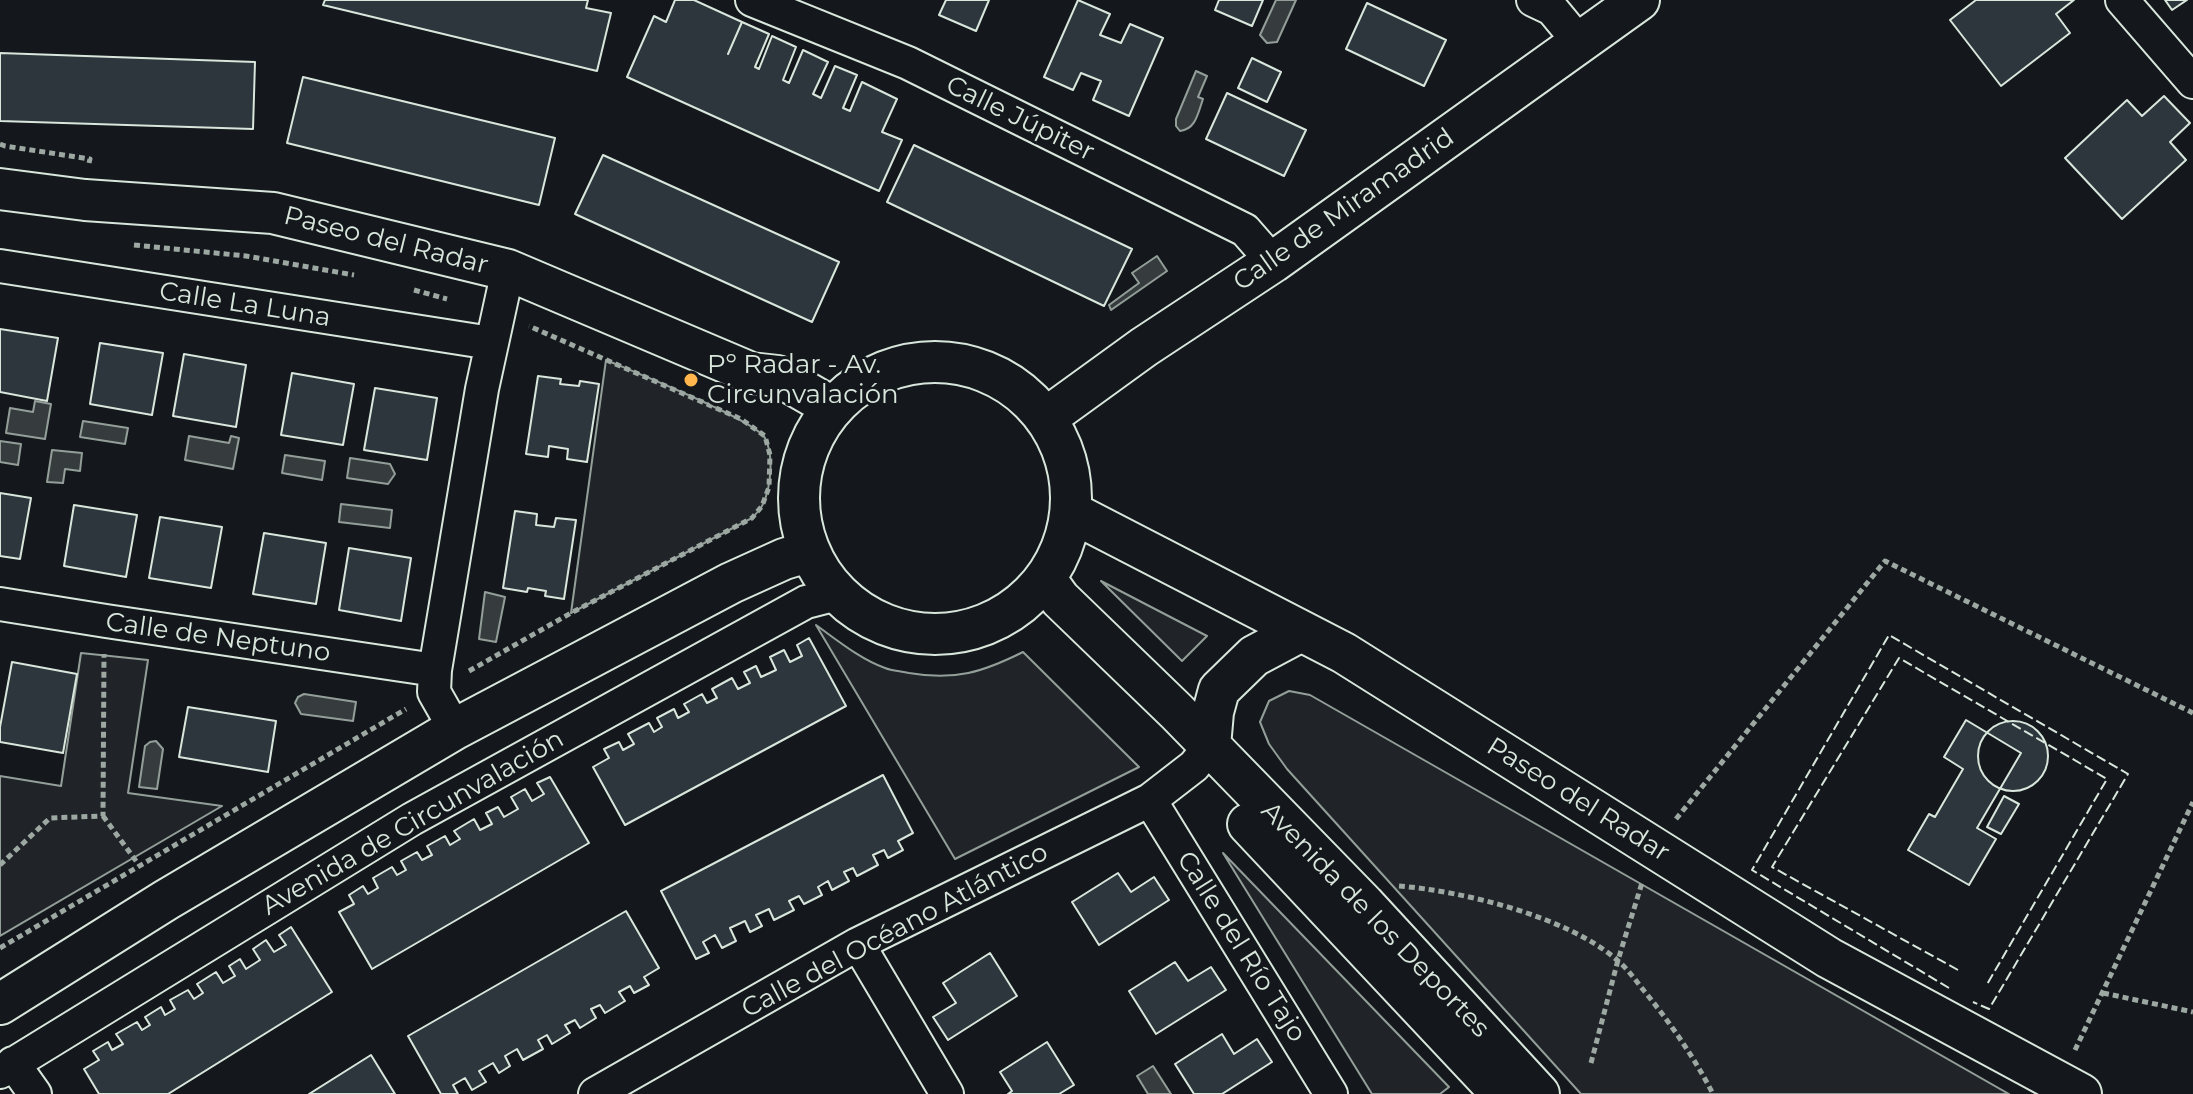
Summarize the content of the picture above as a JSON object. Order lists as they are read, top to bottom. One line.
{"streets":{"street":["Calle Júpiter","Calle de Miramadrid","Paseo del Radar","Calle La Luna","Calle de Neptuno","Avenida de Circunvalación","Avenida de los Deportes","Calle del Océano Atlántico","Calle del Río Tajo"]},"crossings":[["Calle Júpiter","Calle de Miramadrid"],["Calle de Miramadrid","Paseo del Radar"],["Calle de Miramadrid","Avenida de Circunvalación"],["Calle de Miramadrid","Avenida de los Deportes"],["Paseo del Radar","Avenida de Circunvalación"],["Paseo del Radar","Avenida de los Deportes"],["Avenida de Circunvalación","Avenida de los Deportes"],["Avenida de los Deportes","Calle del Océano Atlántico"],["Calle del Océano Atlántico","Calle del Río Tajo"]],"places":["Pº Radar - Av. Circunvalación"]}
